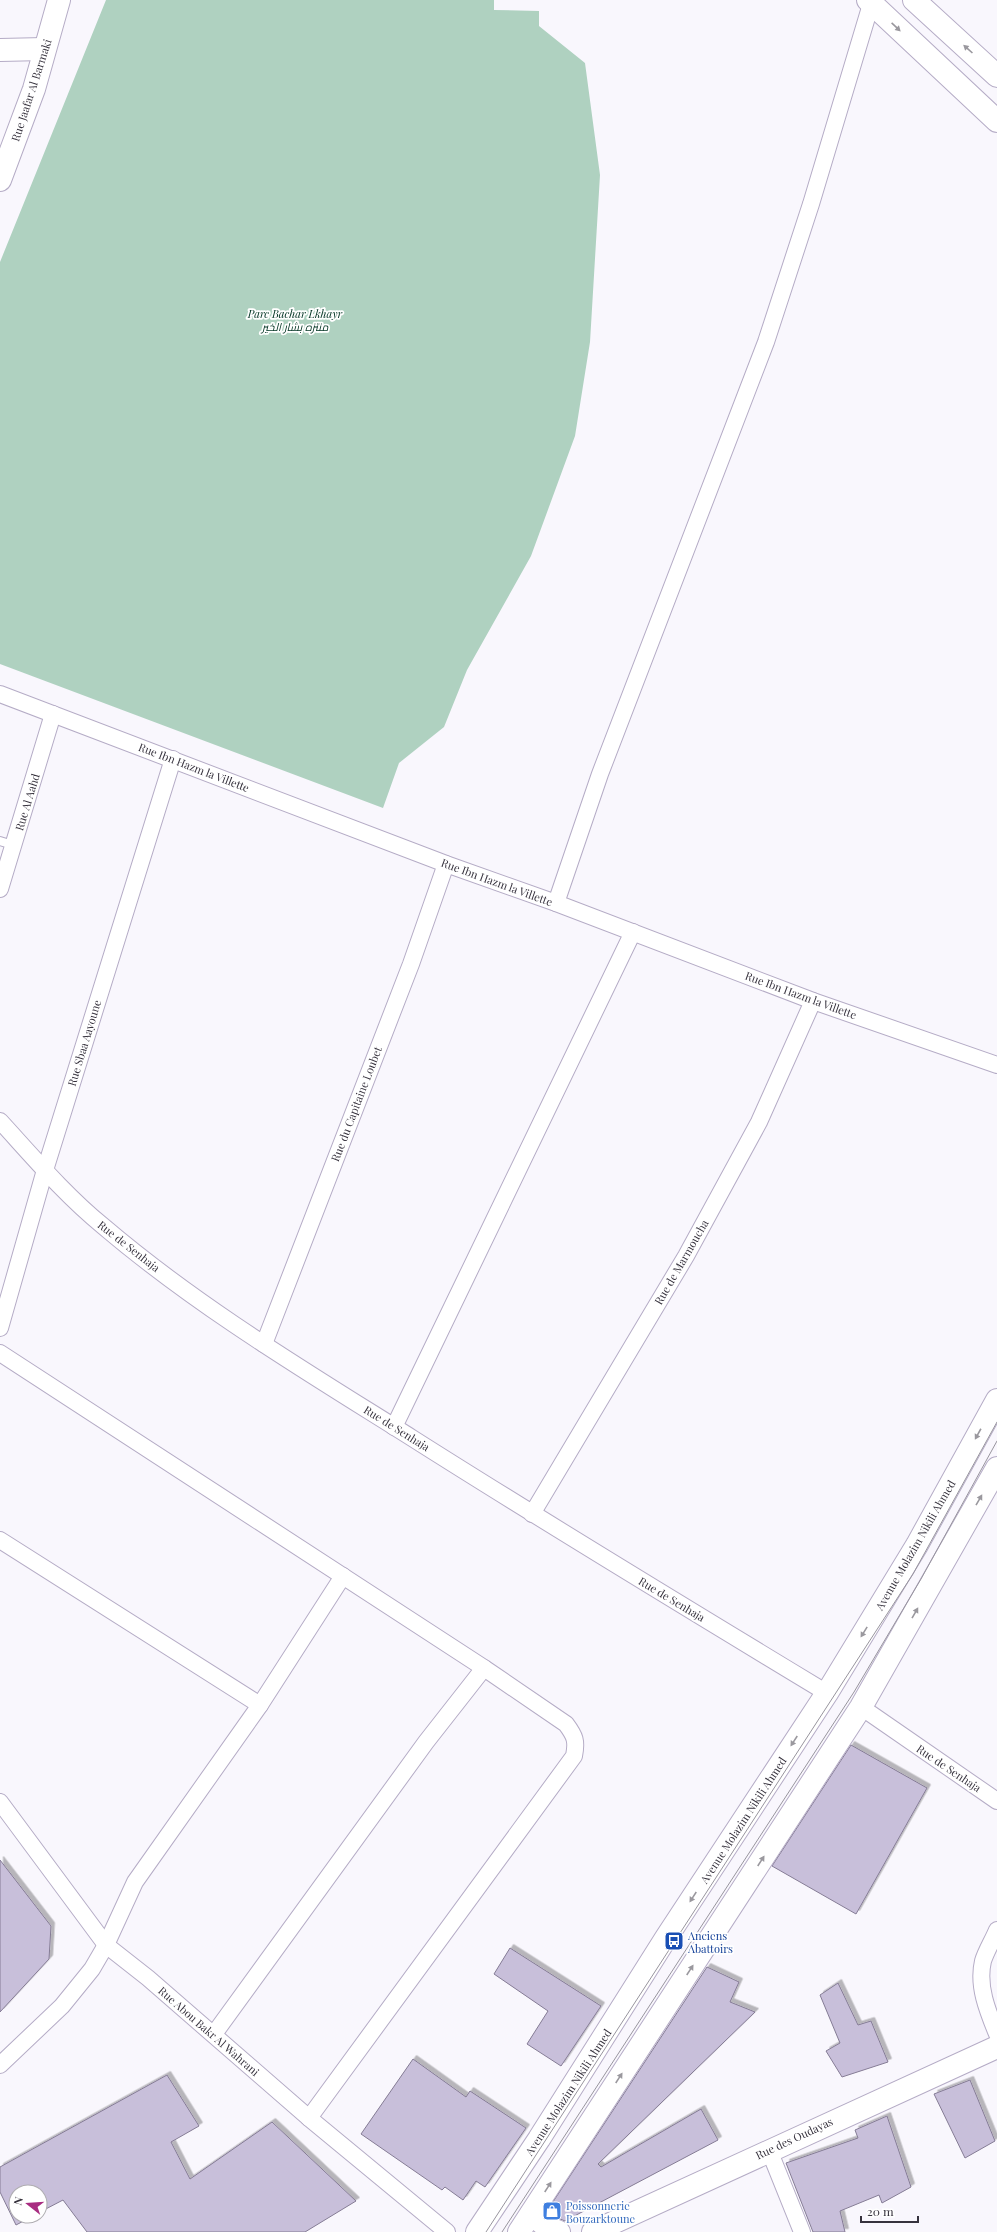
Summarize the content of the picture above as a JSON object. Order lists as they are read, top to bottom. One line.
{"streets":{"street":["Rue Jaafar Al Barmaki","Rue Ibn Hazm la Villette","Rue Al Aahd","Rue Sbaa Aayoune","Rue du Capitaine Loubet","Rue de Senhaja","Rue de Marmoucha","Avenue Molazim Nikili Ahmed","Rue Abou Bakr Al Wahrani","Rue des Oudayas"]},"crossings":[["Rue Ibn Hazm la Villette","Rue Al Aahd"],["Rue Ibn Hazm la Villette","Rue Sbaa Aayoune"],["Rue Ibn Hazm la Villette","Rue du Capitaine Loubet"],["Rue Ibn Hazm la Villette","Rue de Marmoucha"],["Rue Sbaa Aayoune","Rue de Senhaja"],["Rue du Capitaine Loubet","Rue de Senhaja"],["Rue de Senhaja","Rue de Marmoucha"],["Rue de Senhaja","Avenue Molazim Nikili Ahmed"]],"parks":["Parc Bachar Lkhayr منتزه بشار الخير"],"places":{"bus stop":["Anciens Abattoirs"],"shop":["Poissonnerie Bouzarktoune"]},"scale_bar":"20 m","north":"left"}
